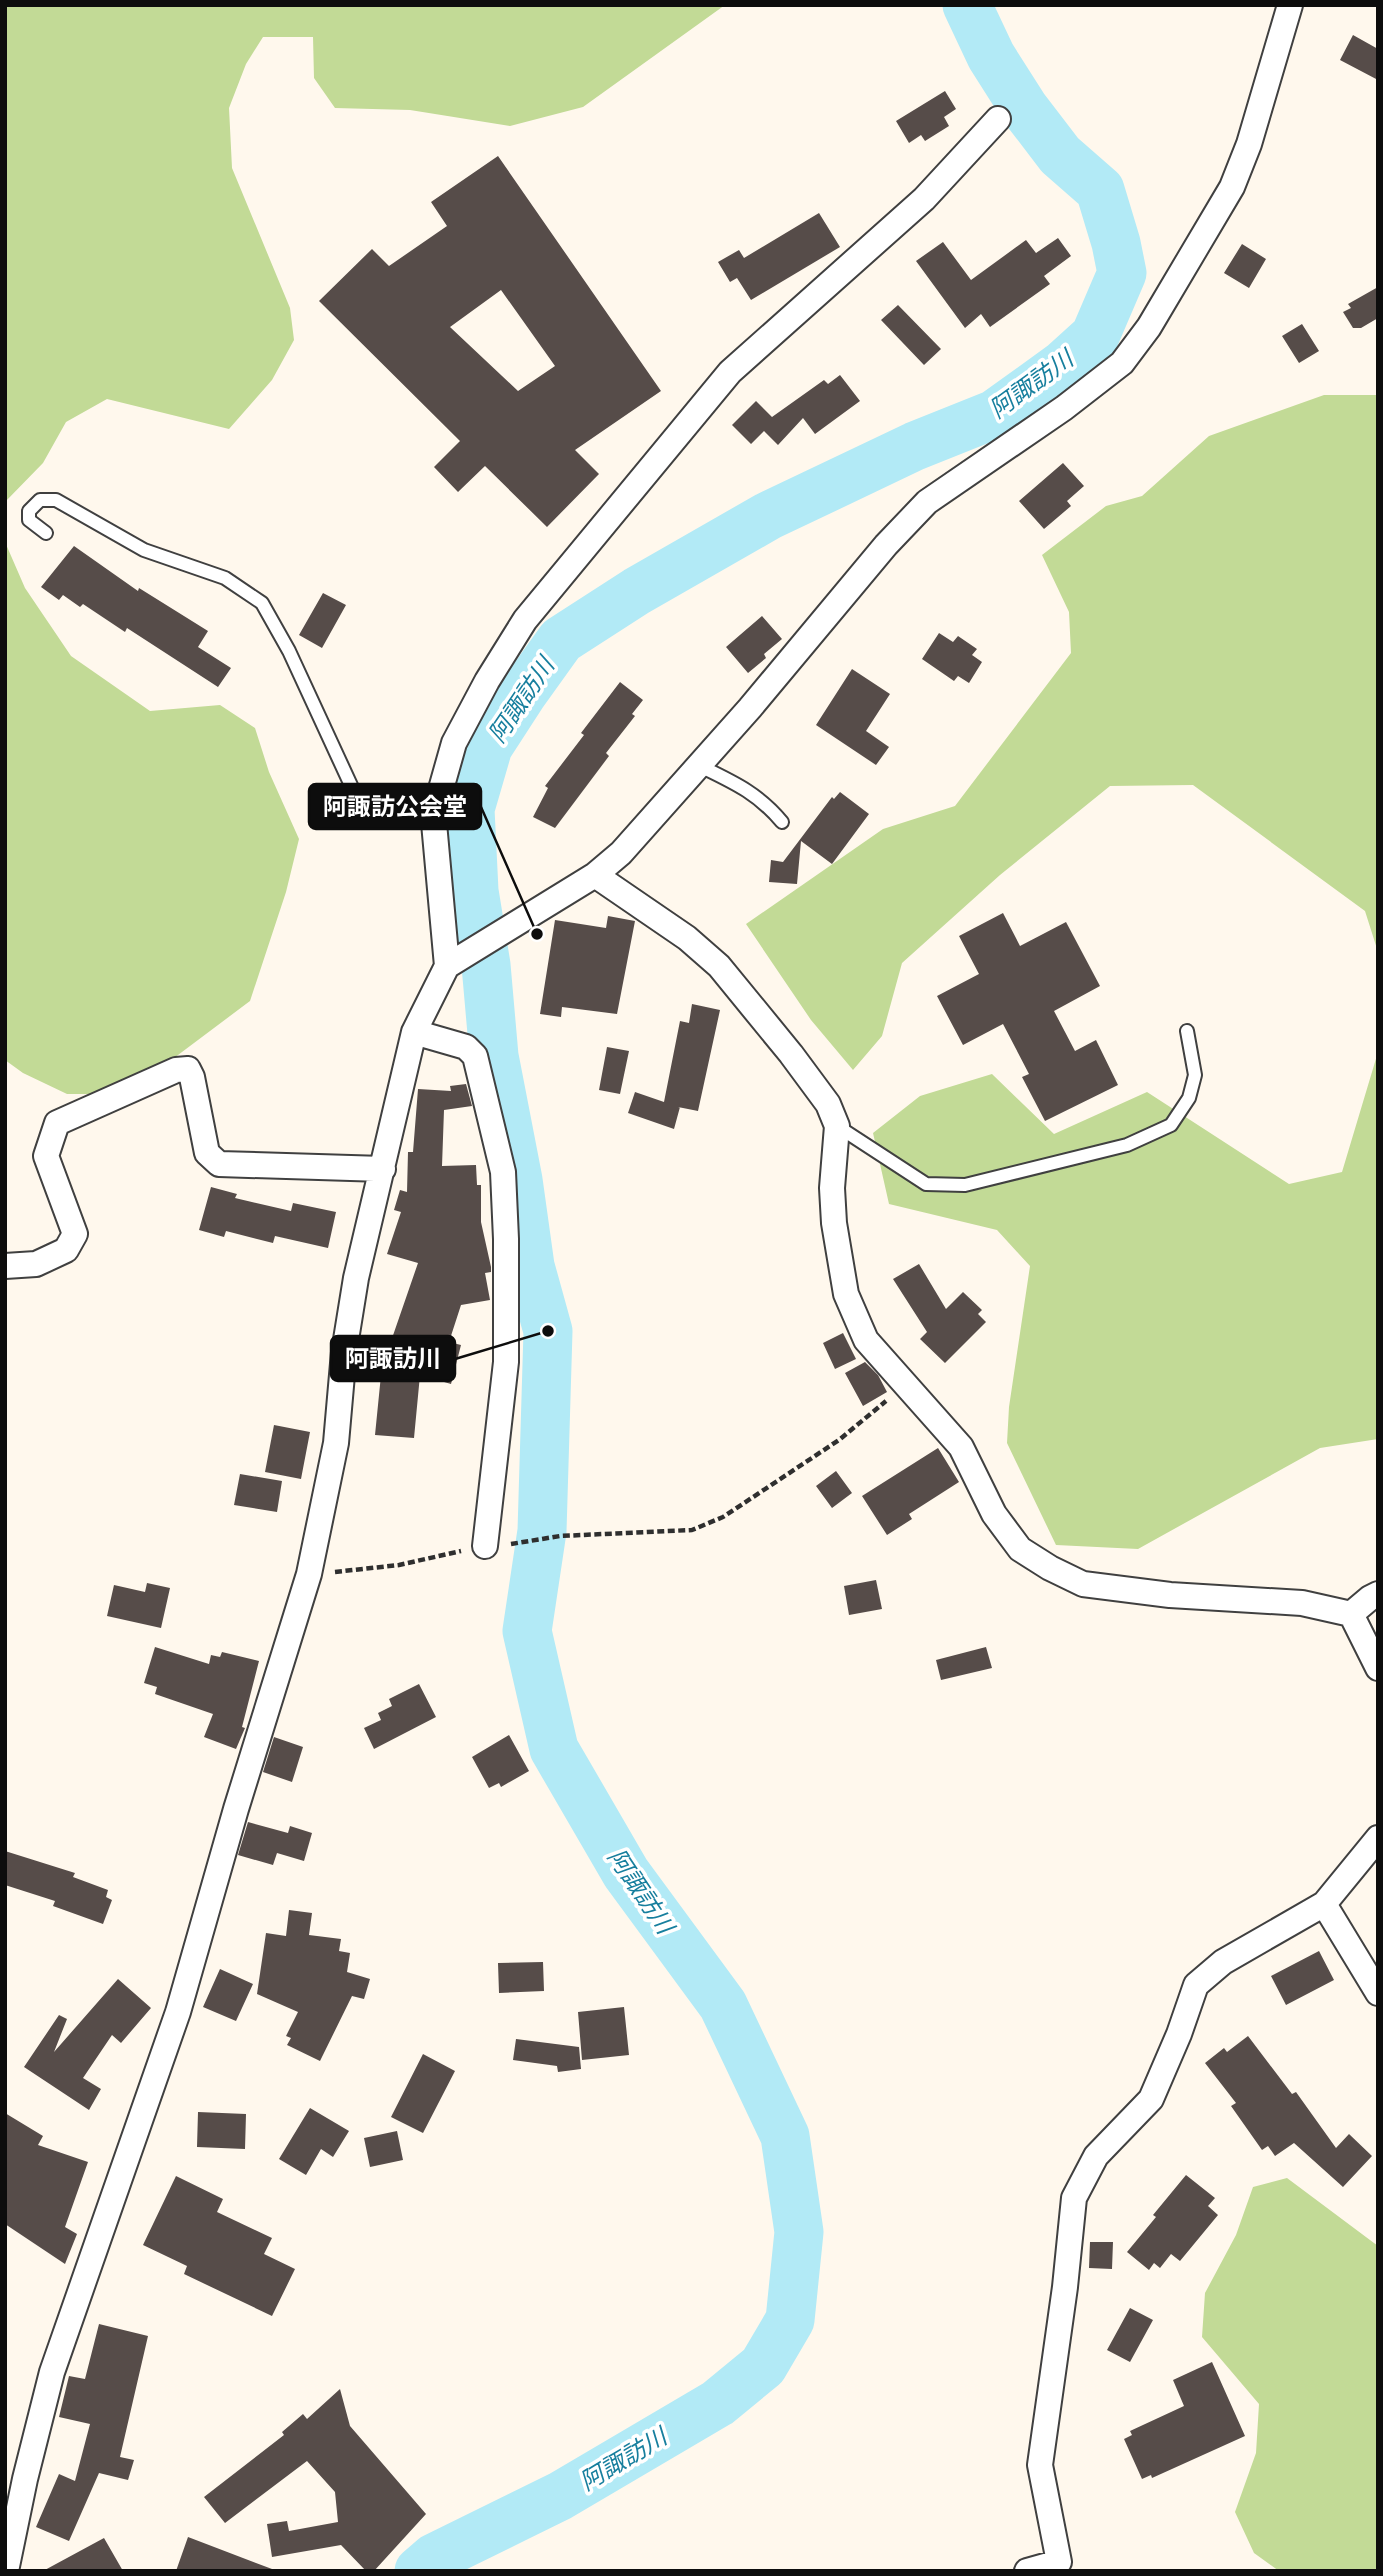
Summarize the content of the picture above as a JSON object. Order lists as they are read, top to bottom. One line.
{"water":["阿諏訪川"],"places":["阿諏訪公会堂","阿諏訪川"]}
